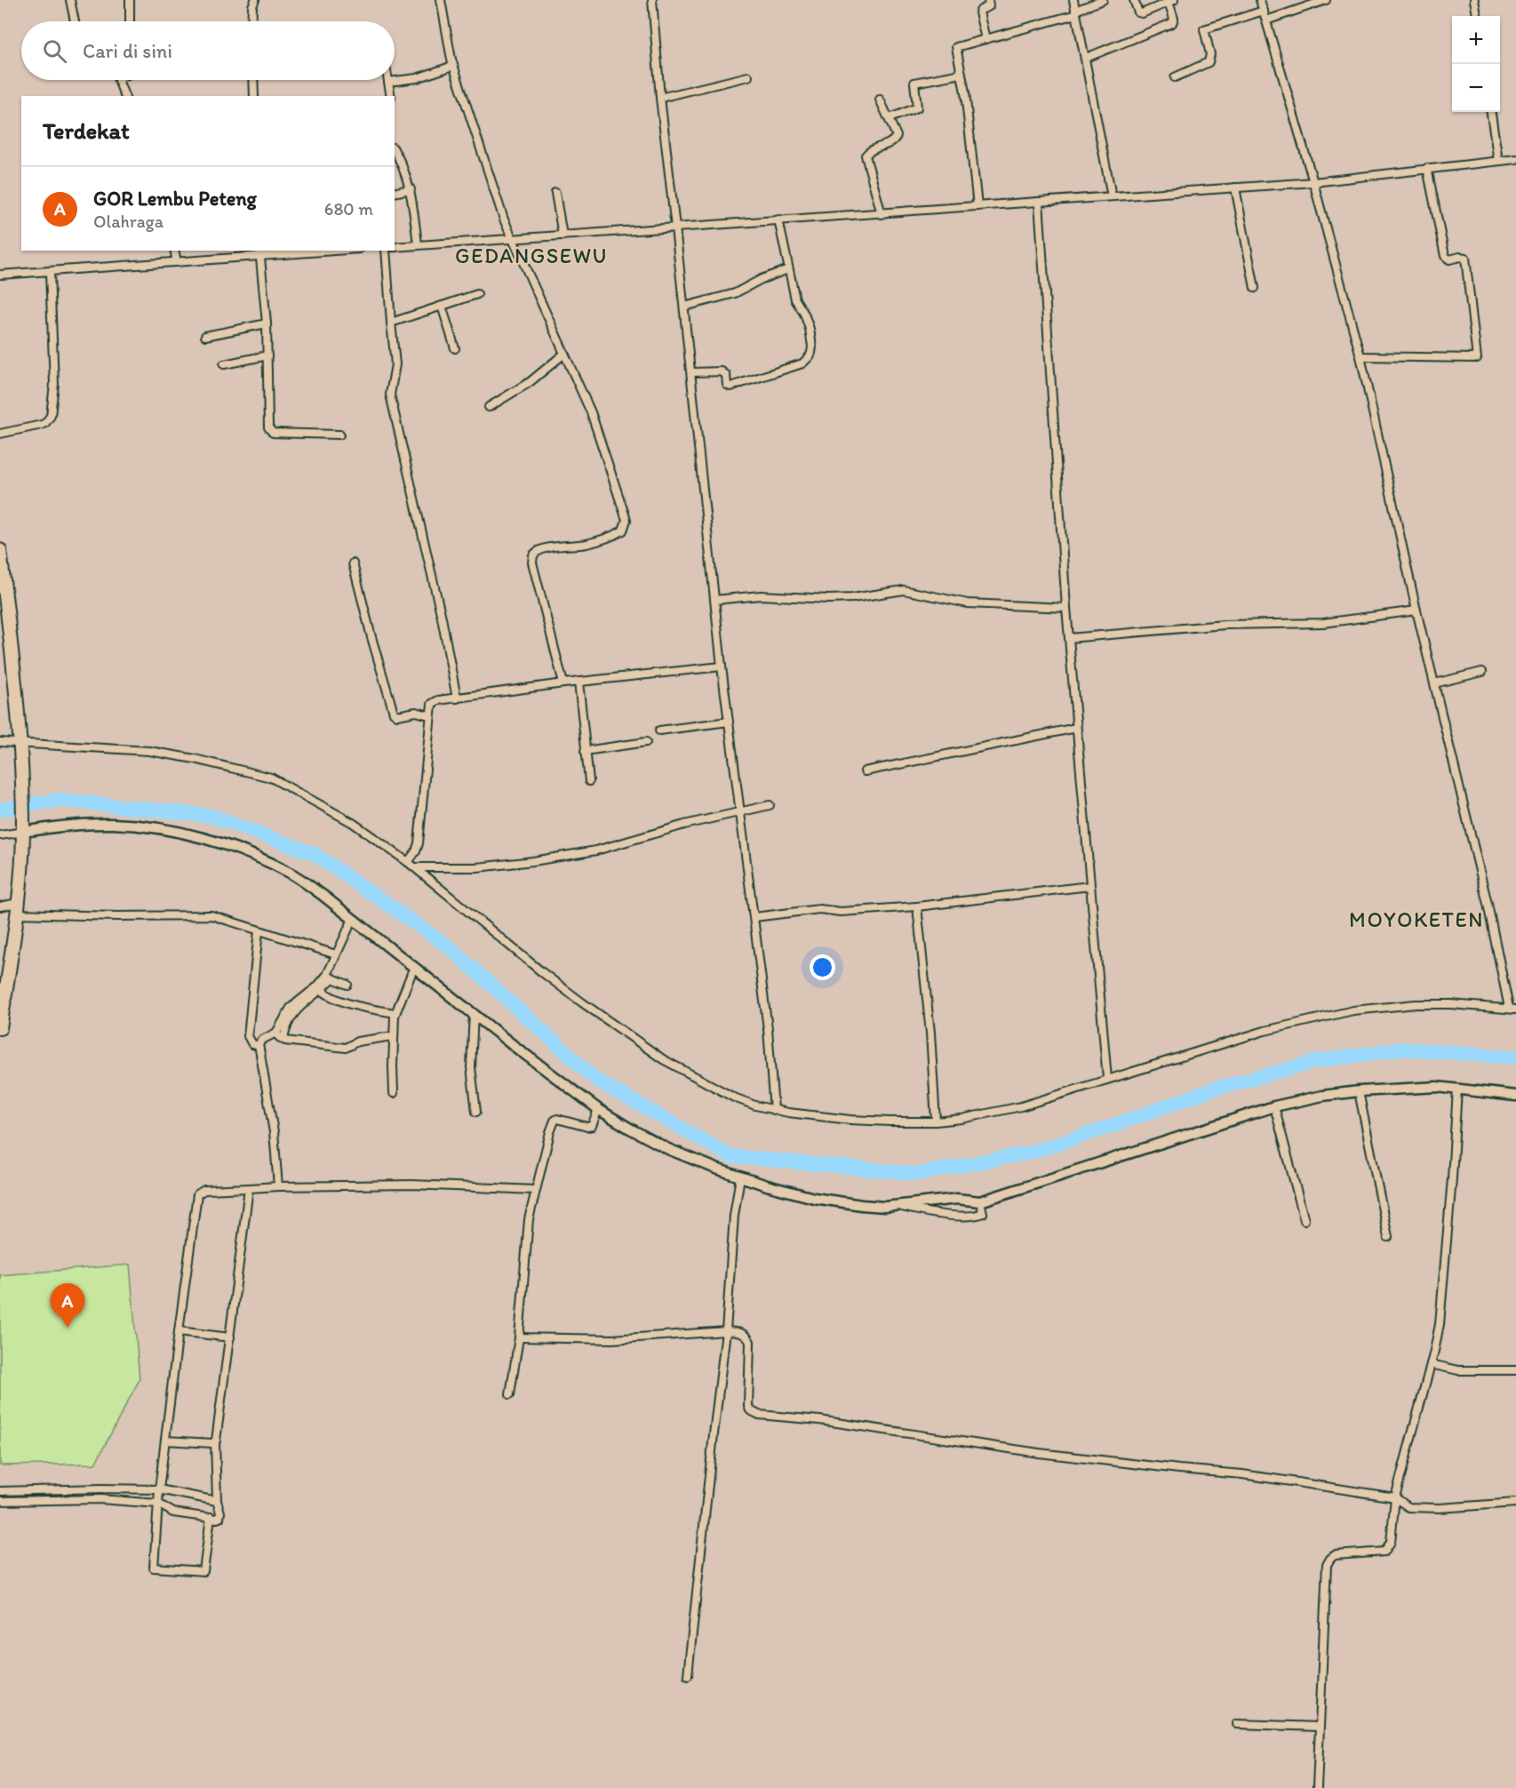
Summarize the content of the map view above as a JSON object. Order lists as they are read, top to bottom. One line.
{"districts":["GEDANGSEWU","MOYOKETEN"],"page":{"map_buttons":["+","−"],"search":"Cari di sini","heading":"Terdekat","list":[{"mark":"A","name":"GOR Lembu Peteng","note":"Olahraga","value":"680 m"}],"pins":"A"}}
